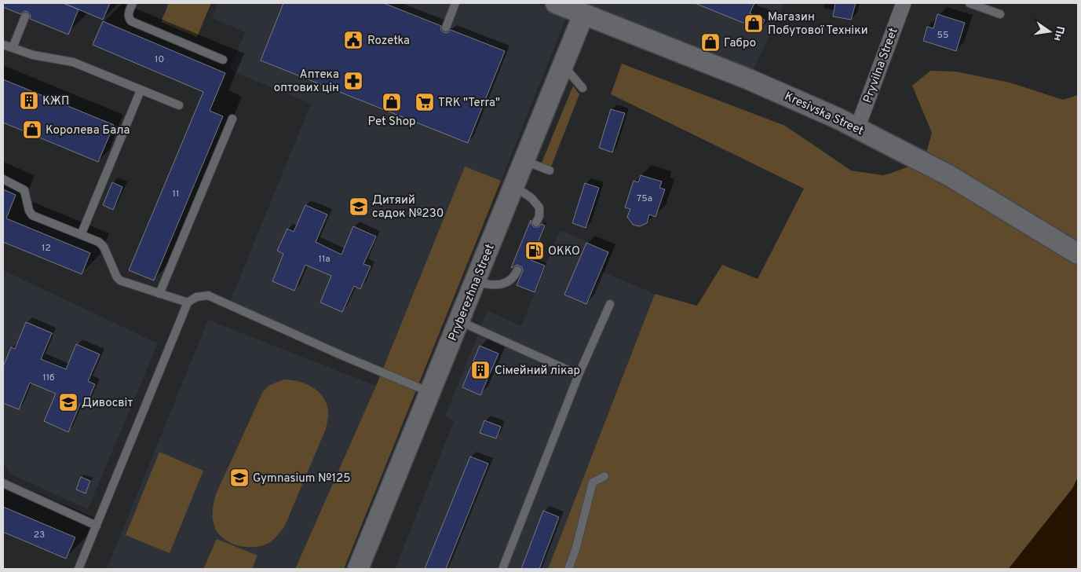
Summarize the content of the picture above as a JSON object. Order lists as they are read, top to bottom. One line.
{"streets":{"street":["Pryvilna Street","Kresivska Street","Pryberezhna Street"]},"crossings":[["Pryvilna Street","Kresivska Street"],["Kresivska Street","Pryberezhna Street"]],"places":{"shop":["Магазин Побутової Техніки","Габро","Pet Shop","Королева Бала"],"public building":["Rozetka"],"pharmacy":["Аптека оптових цін"],"building":["КЖП","Сімейний лікар"],"supermarket":["TRK \"Terra\""],"school or university":["Дитяий садок №230","Дивосвіт","Gymnasium №125"],"fuel station":["OKKO"]},"house_numbers":["55","10","11","75а","12","11а","11б","23"],"north":"right"}
